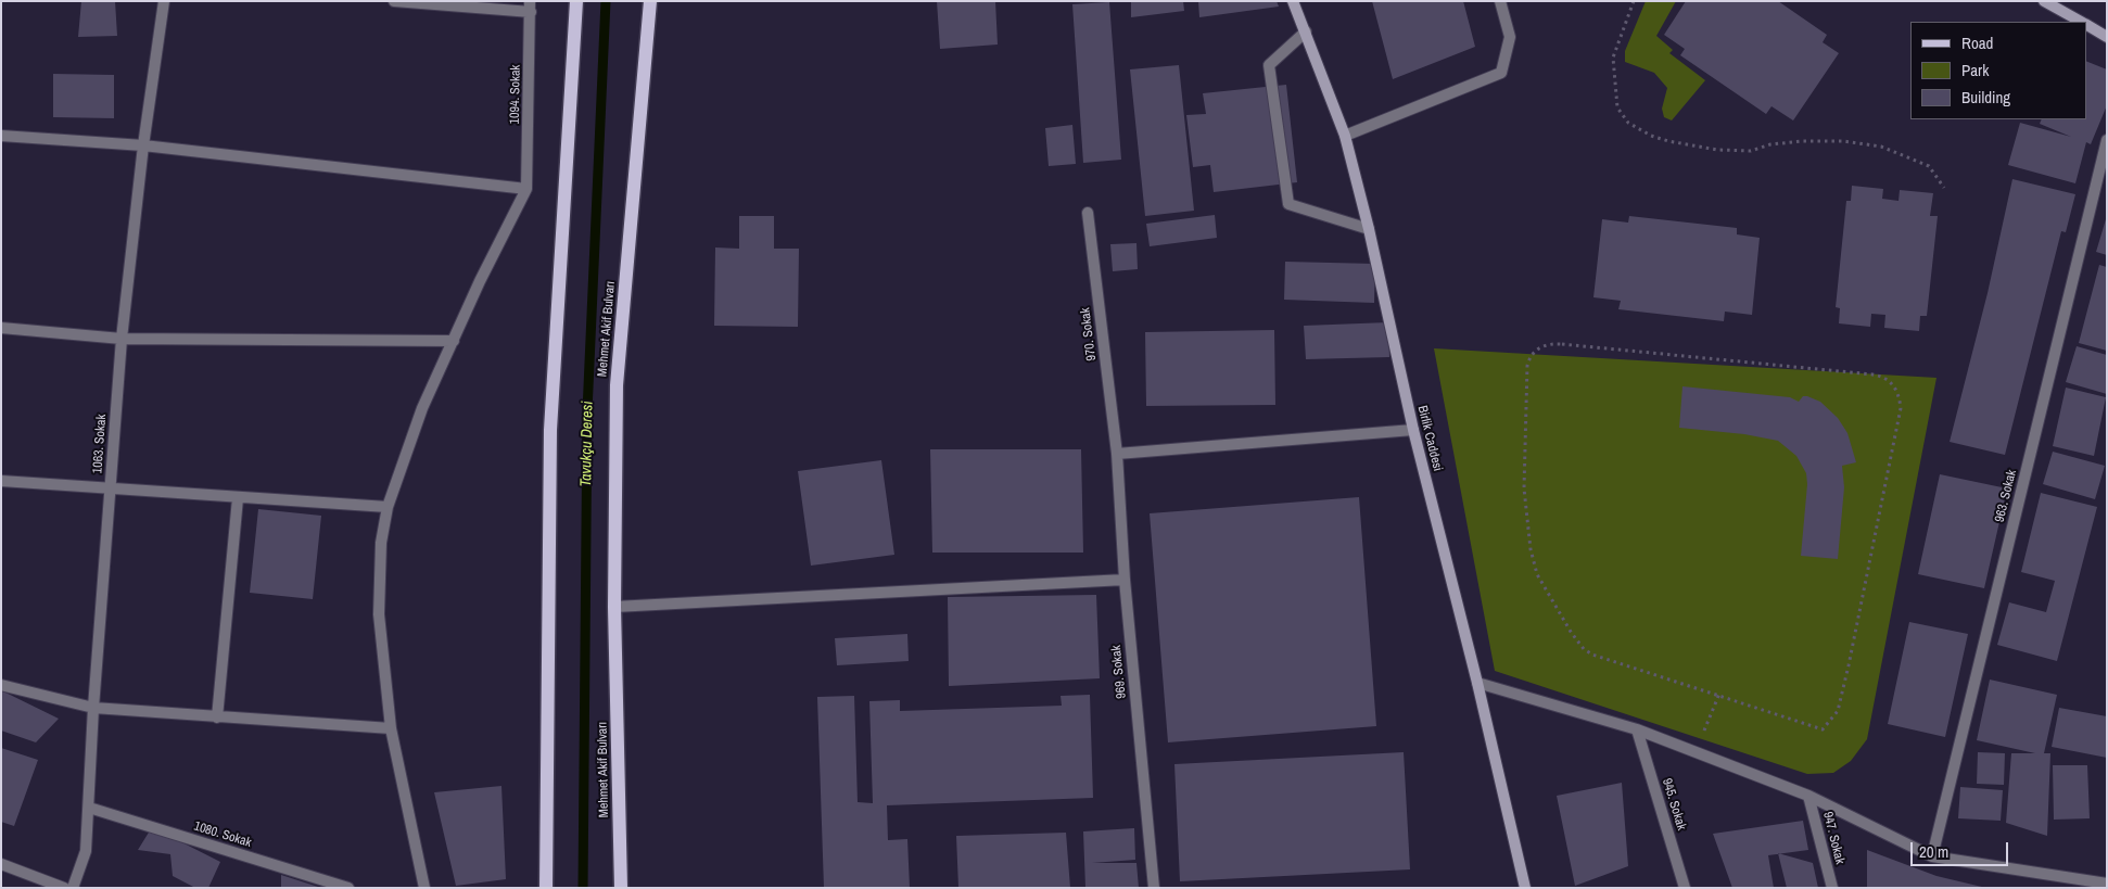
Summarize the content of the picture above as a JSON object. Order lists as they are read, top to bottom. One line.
{"streets":{"main road":["Mehmet Akif Bulvarı","Birlik Caddesi"],"street":["1094. Sokak","970. Sokak","1063. Sokak","963. Sokak","969. Sokak","945. Sokak","1080. Sokak","947. Sokak"]},"crossings":[["970. Sokak","969. Sokak"],["1063. Sokak","1080. Sokak"]],"water":["Tavukçu Deresi"],"legend":["Road","Park","Building"],"scale_bar":"20 m"}
